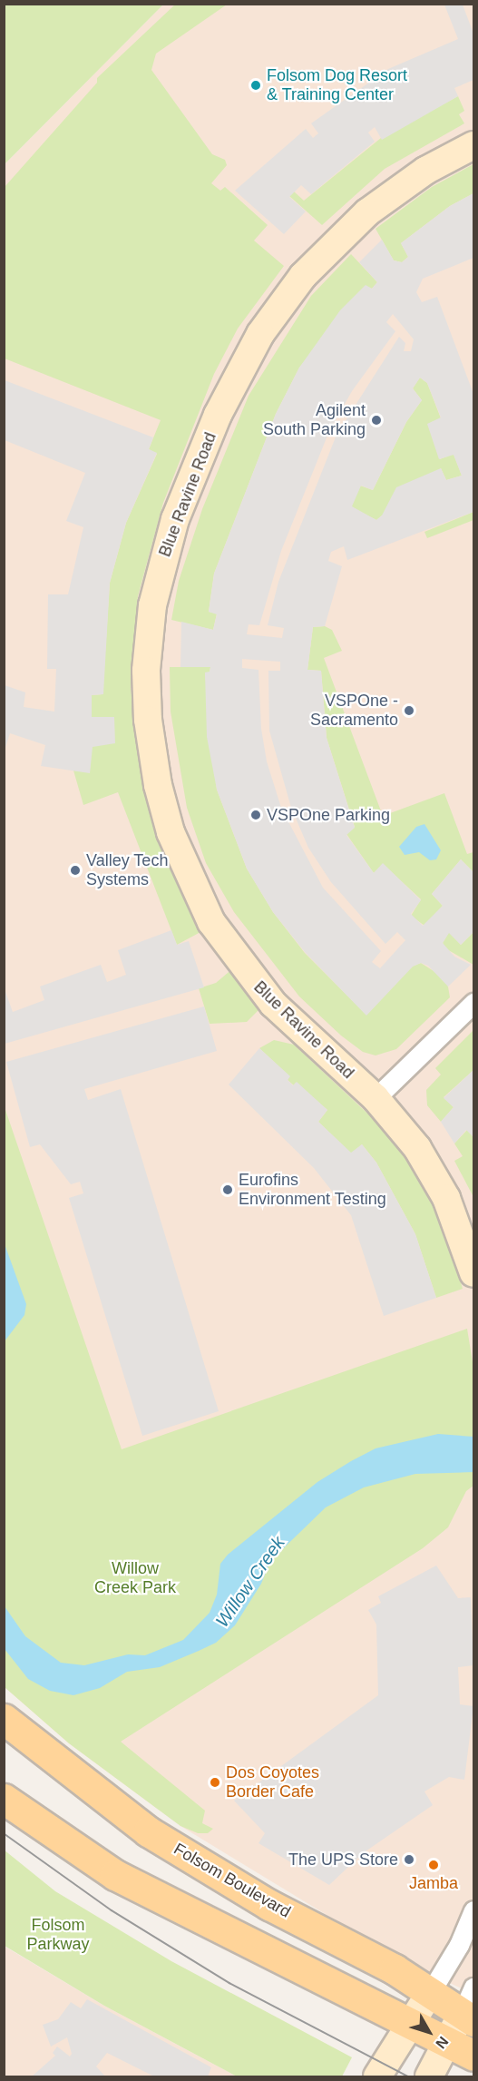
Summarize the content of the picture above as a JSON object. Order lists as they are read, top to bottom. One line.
{"streets":{"main road":["Folsom Boulevard"],"street":["Blue Ravine Road"]},"water":["Willow Creek"],"parks":["Willow Creek Park","Folsom Parkway"],"places":["Folsom Dog Resort & Training Center","Agilent South Parking","VSPOne - Sacramento","VSPOne Parking","Valley Tech Systems","Eurofins Environment Testing","Dos Coyotes Border Cafe","The UPS Store","Jamba"],"north":"bottom right"}
